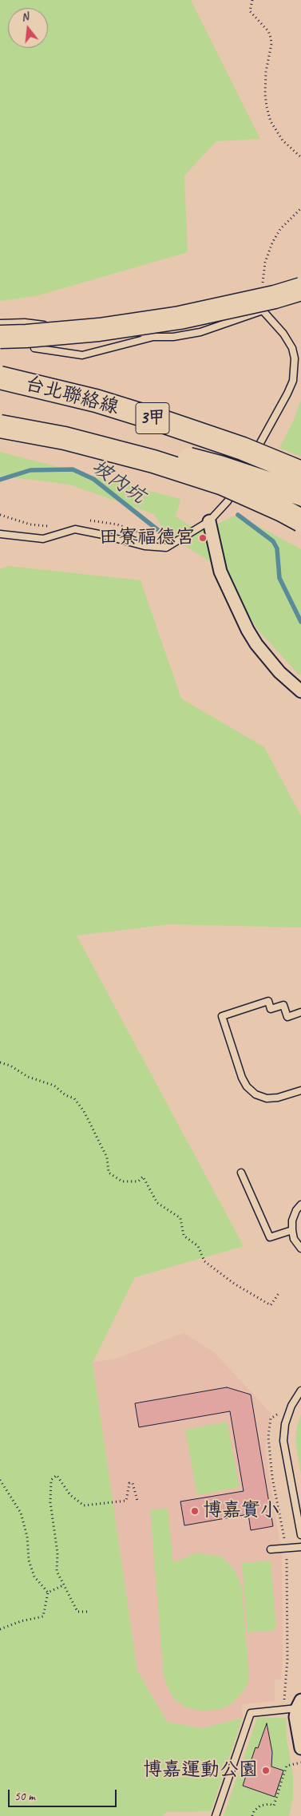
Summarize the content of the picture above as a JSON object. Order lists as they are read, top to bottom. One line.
{"streets":{"highway":["台北聯絡線","3甲"]},"water":["坡內坑"],"places":["田寮福德宮","博嘉實小","博嘉運動公園"],"scale_bar":"50 m","north":"top"}
